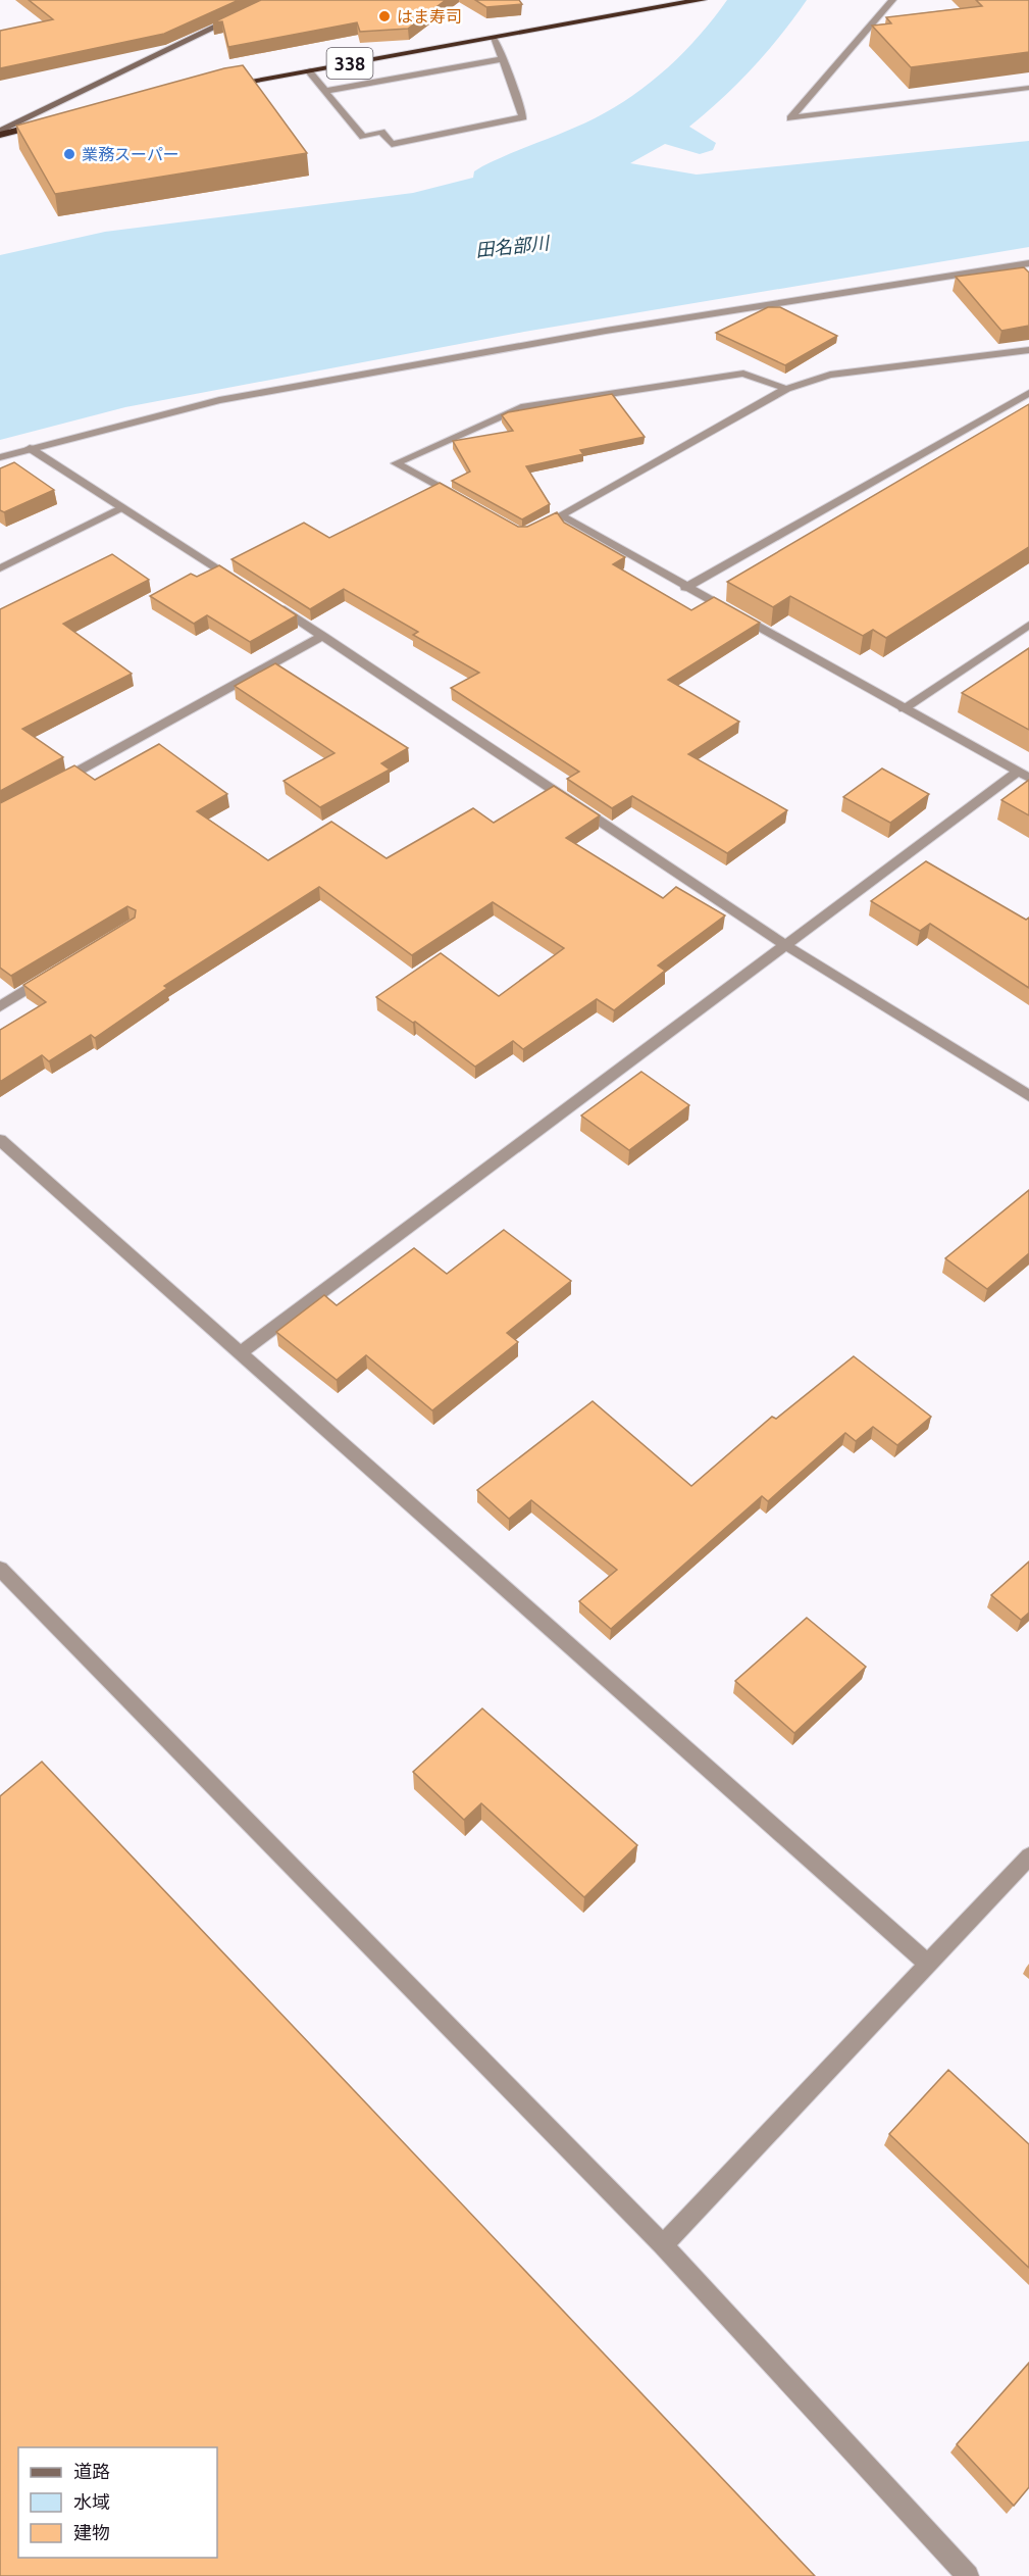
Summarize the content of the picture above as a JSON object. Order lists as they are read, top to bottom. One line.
{"streets":{"highway":["338"]},"water":["田名部川"],"places":["はま寿司","業務スーパー"],"legend":["道路","水域","建物"]}
